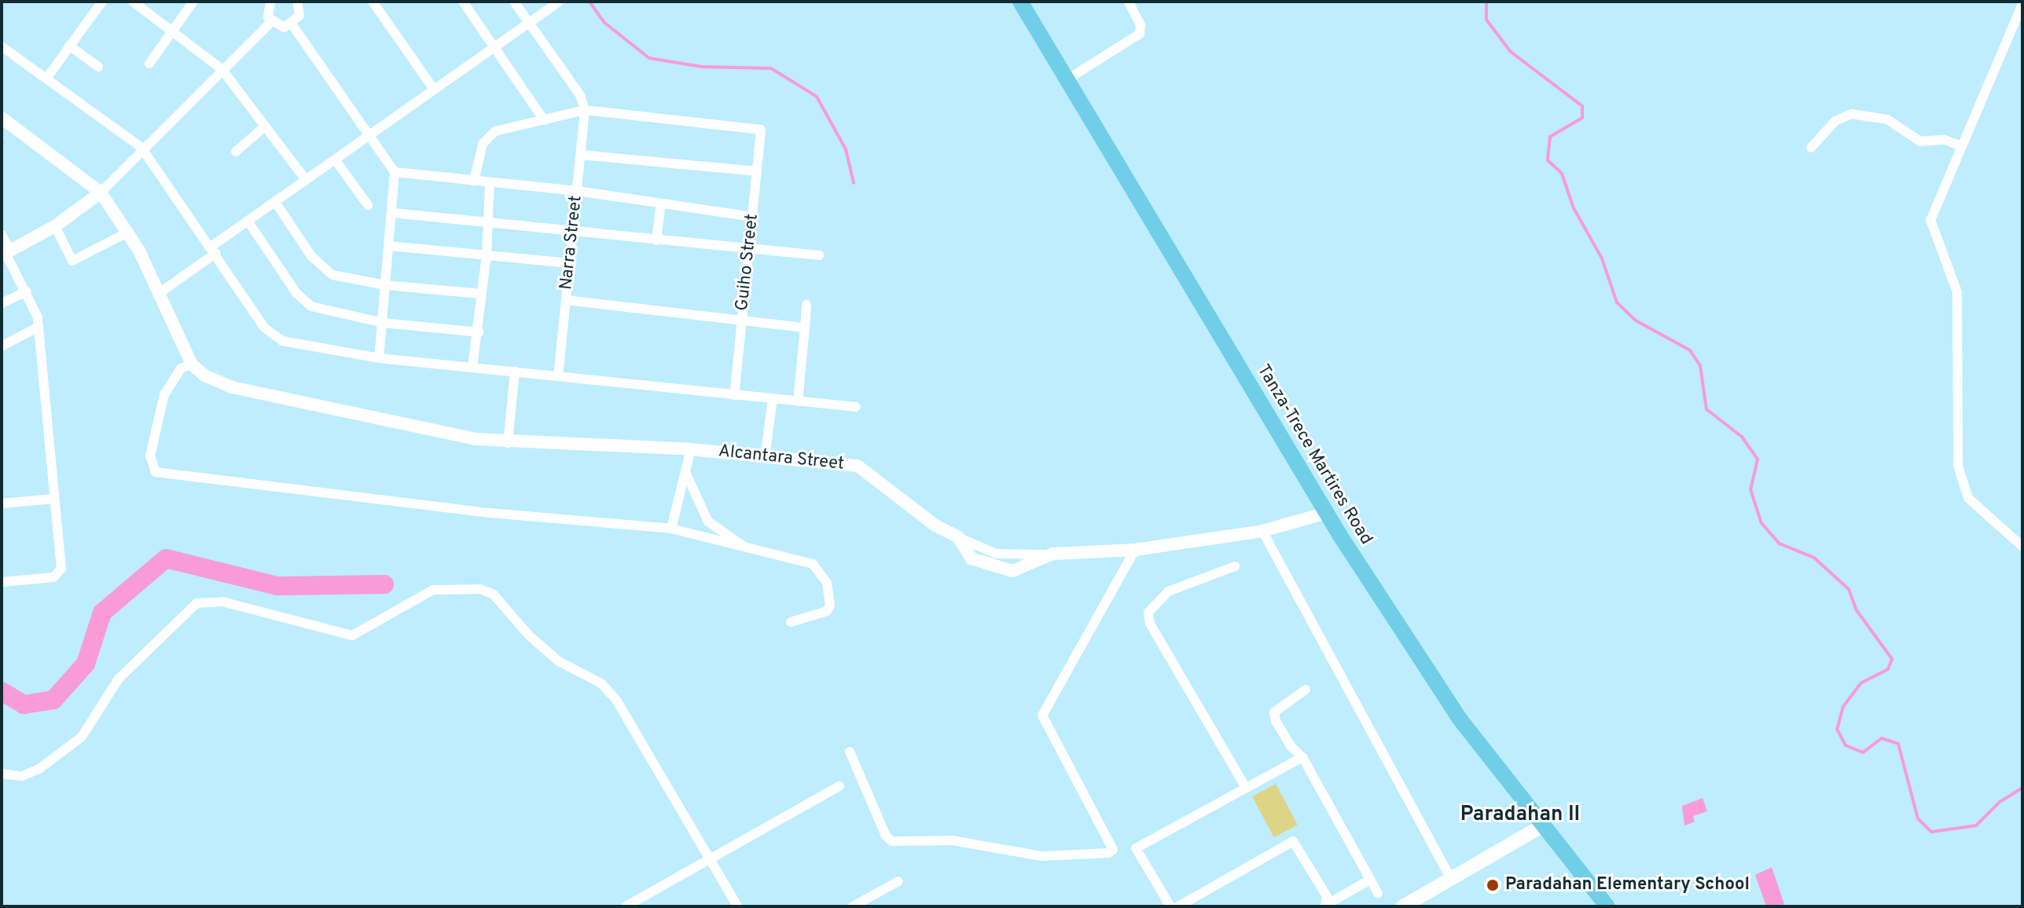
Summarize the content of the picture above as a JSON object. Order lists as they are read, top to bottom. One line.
{"streets":{"main road":["Tanza-Trece Martires Road"],"street":["Narra Street","Guiho Street","Alcantara Street"]},"crossings":[["Narra Street","Guiho Street"],["Tanza-Trece Martires Road","Alcantara Street"]],"districts":["Paradahan II"],"places":["Paradahan Elementary School"]}
